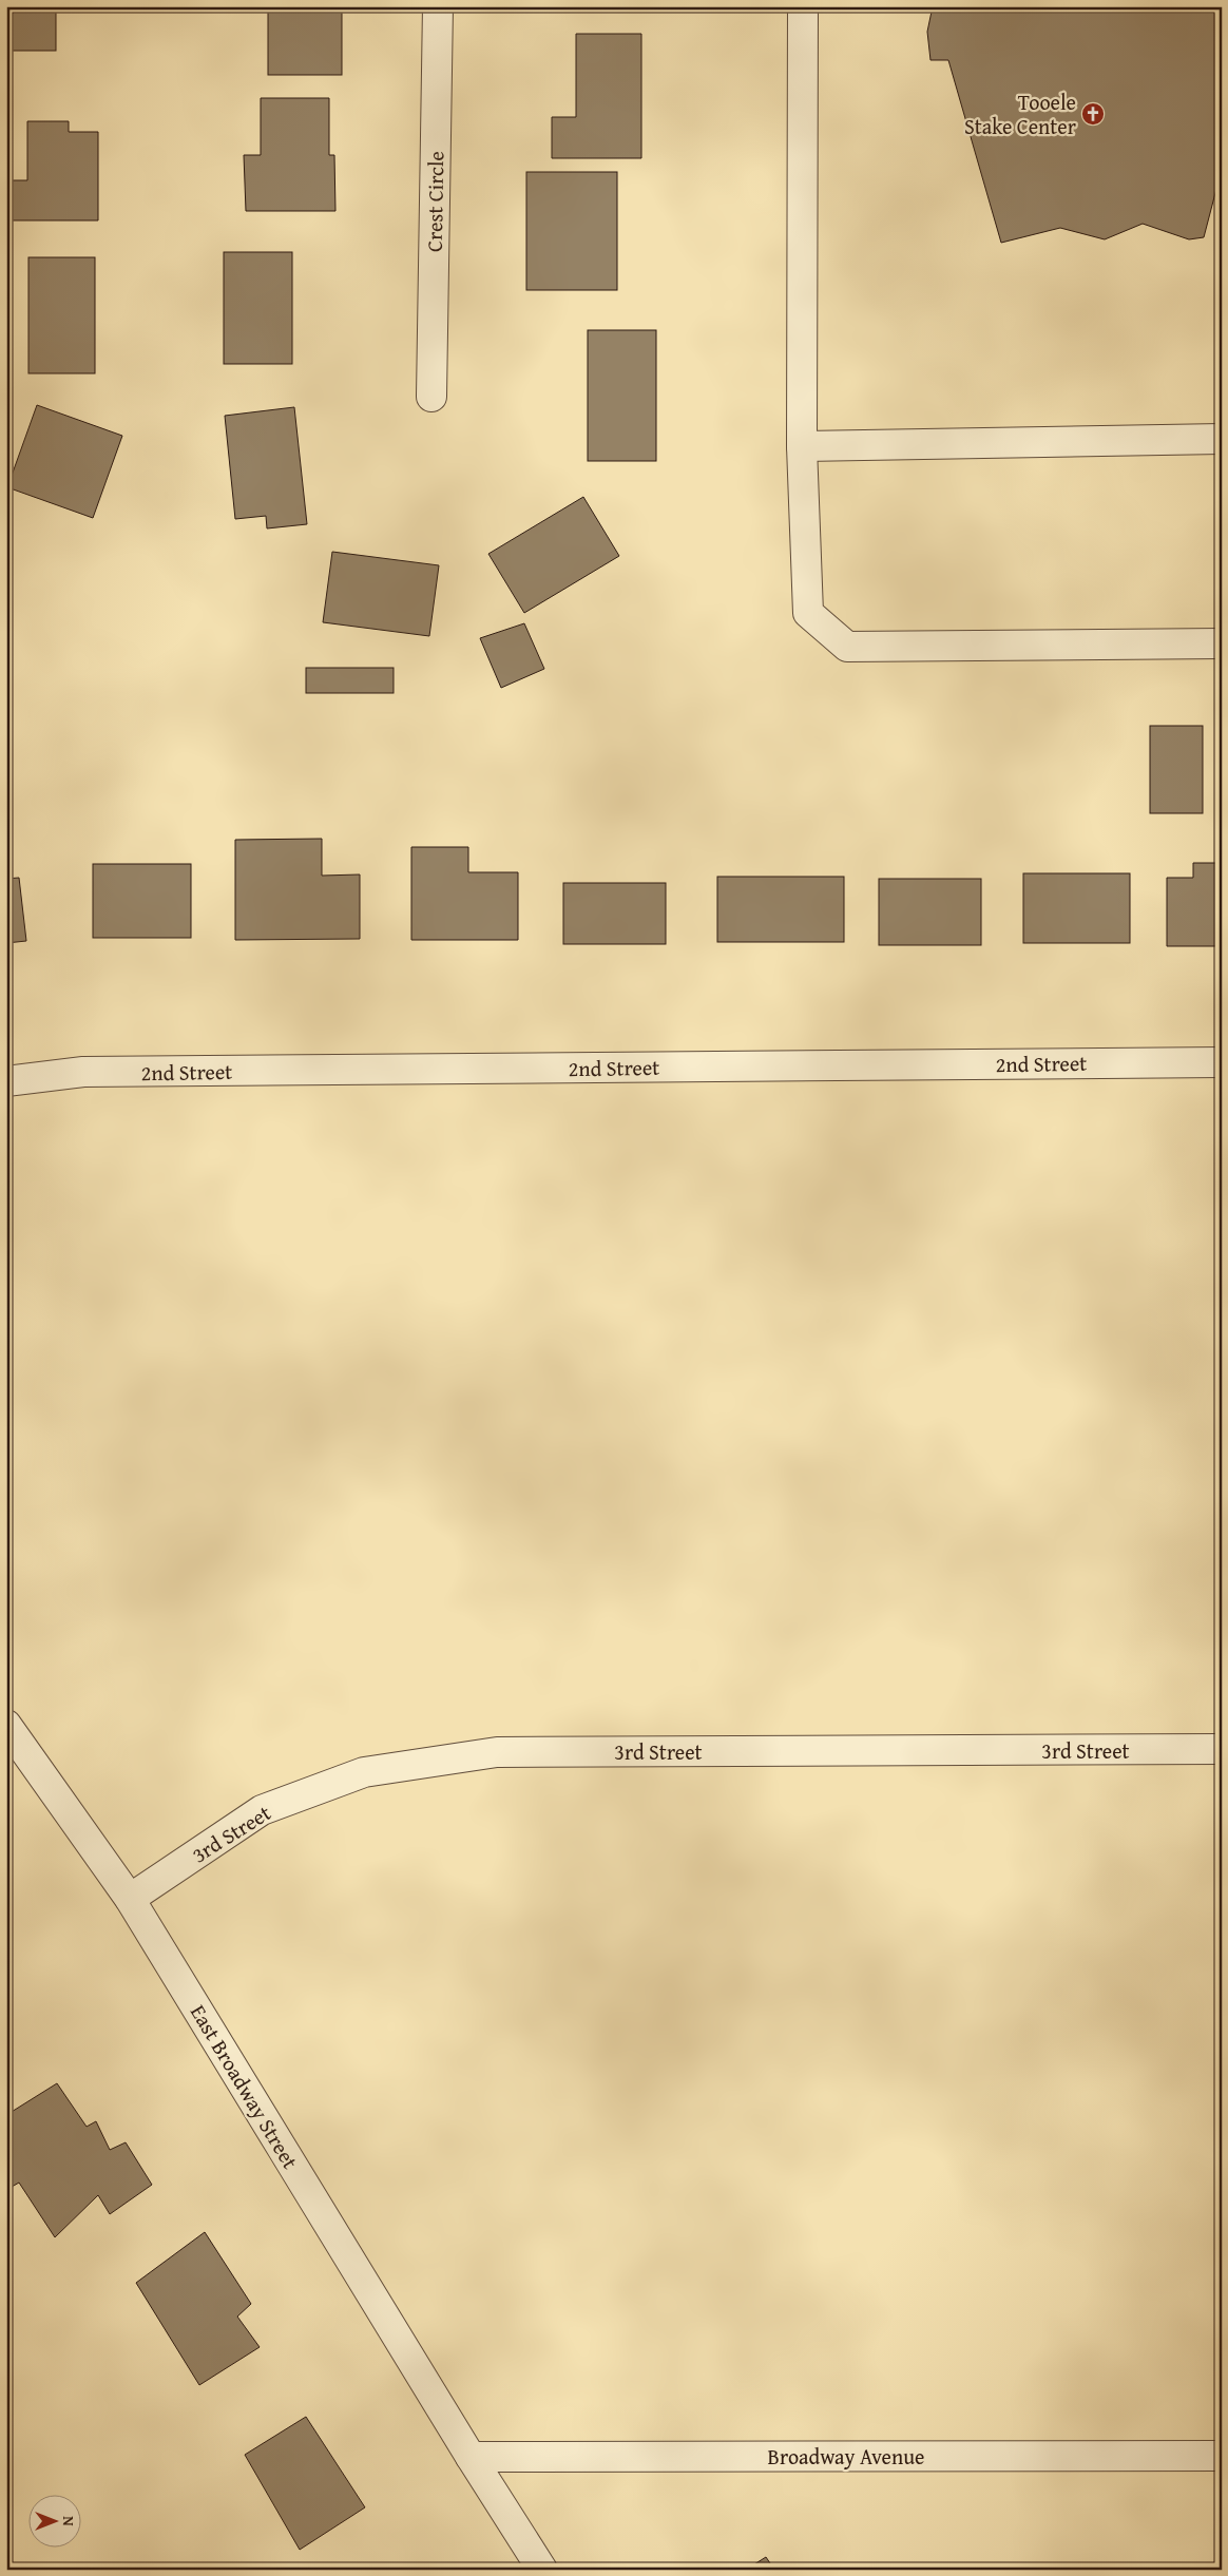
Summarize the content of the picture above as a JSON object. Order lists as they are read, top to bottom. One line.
{"streets":{"street":["Crest Circle","2nd Street","3rd Street","East Broadway Street","Broadway Avenue"]},"crossings":[["3rd Street","East Broadway Street"],["East Broadway Street","Broadway Avenue"]],"places":{"church":["Tooele Stake Center"]},"north":"right"}
